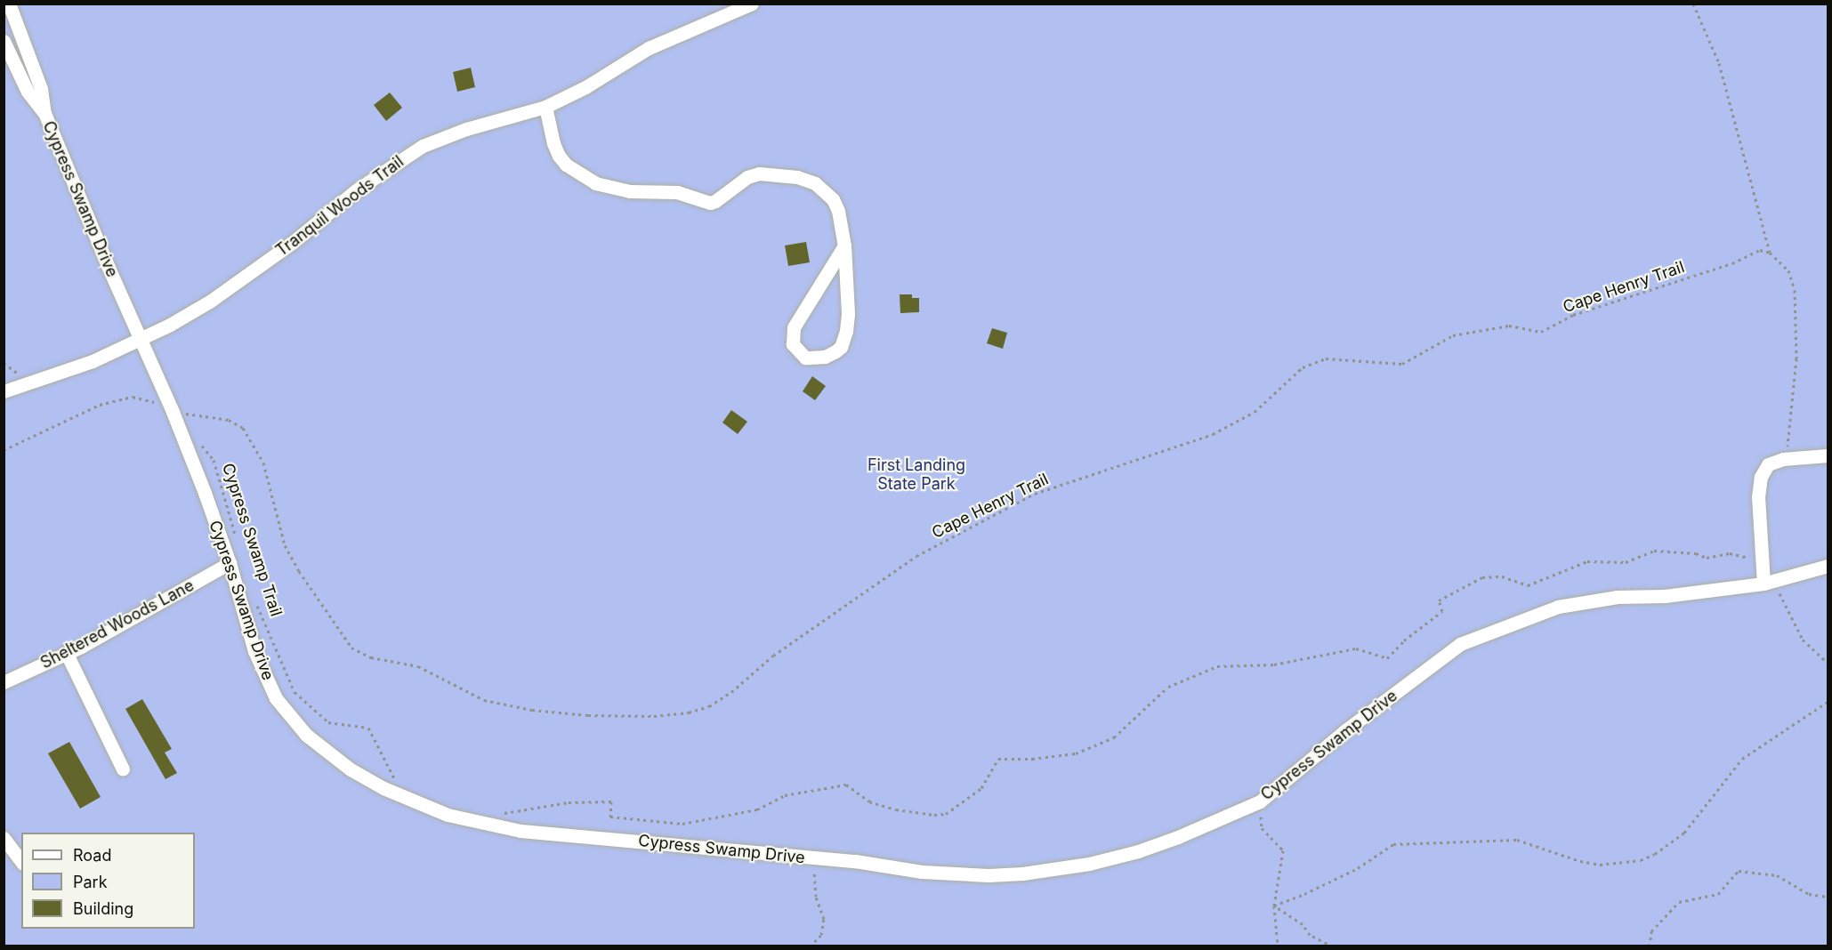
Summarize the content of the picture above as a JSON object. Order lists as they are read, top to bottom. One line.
{"streets":{"street":["Cypress Swamp Drive","Tranquil Woods Trail","Sheltered Woods Lane"],"path":["Cape Henry Trail","Cypress Swamp Trail"]},"crossings":[["Cypress Swamp Drive","Tranquil Woods Trail"],["Cypress Swamp Drive","Cape Henry Trail"],["Cypress Swamp Drive","Sheltered Woods Lane"]],"parks":["First Landing State Park"],"legend":["Road","Park","Building"]}
